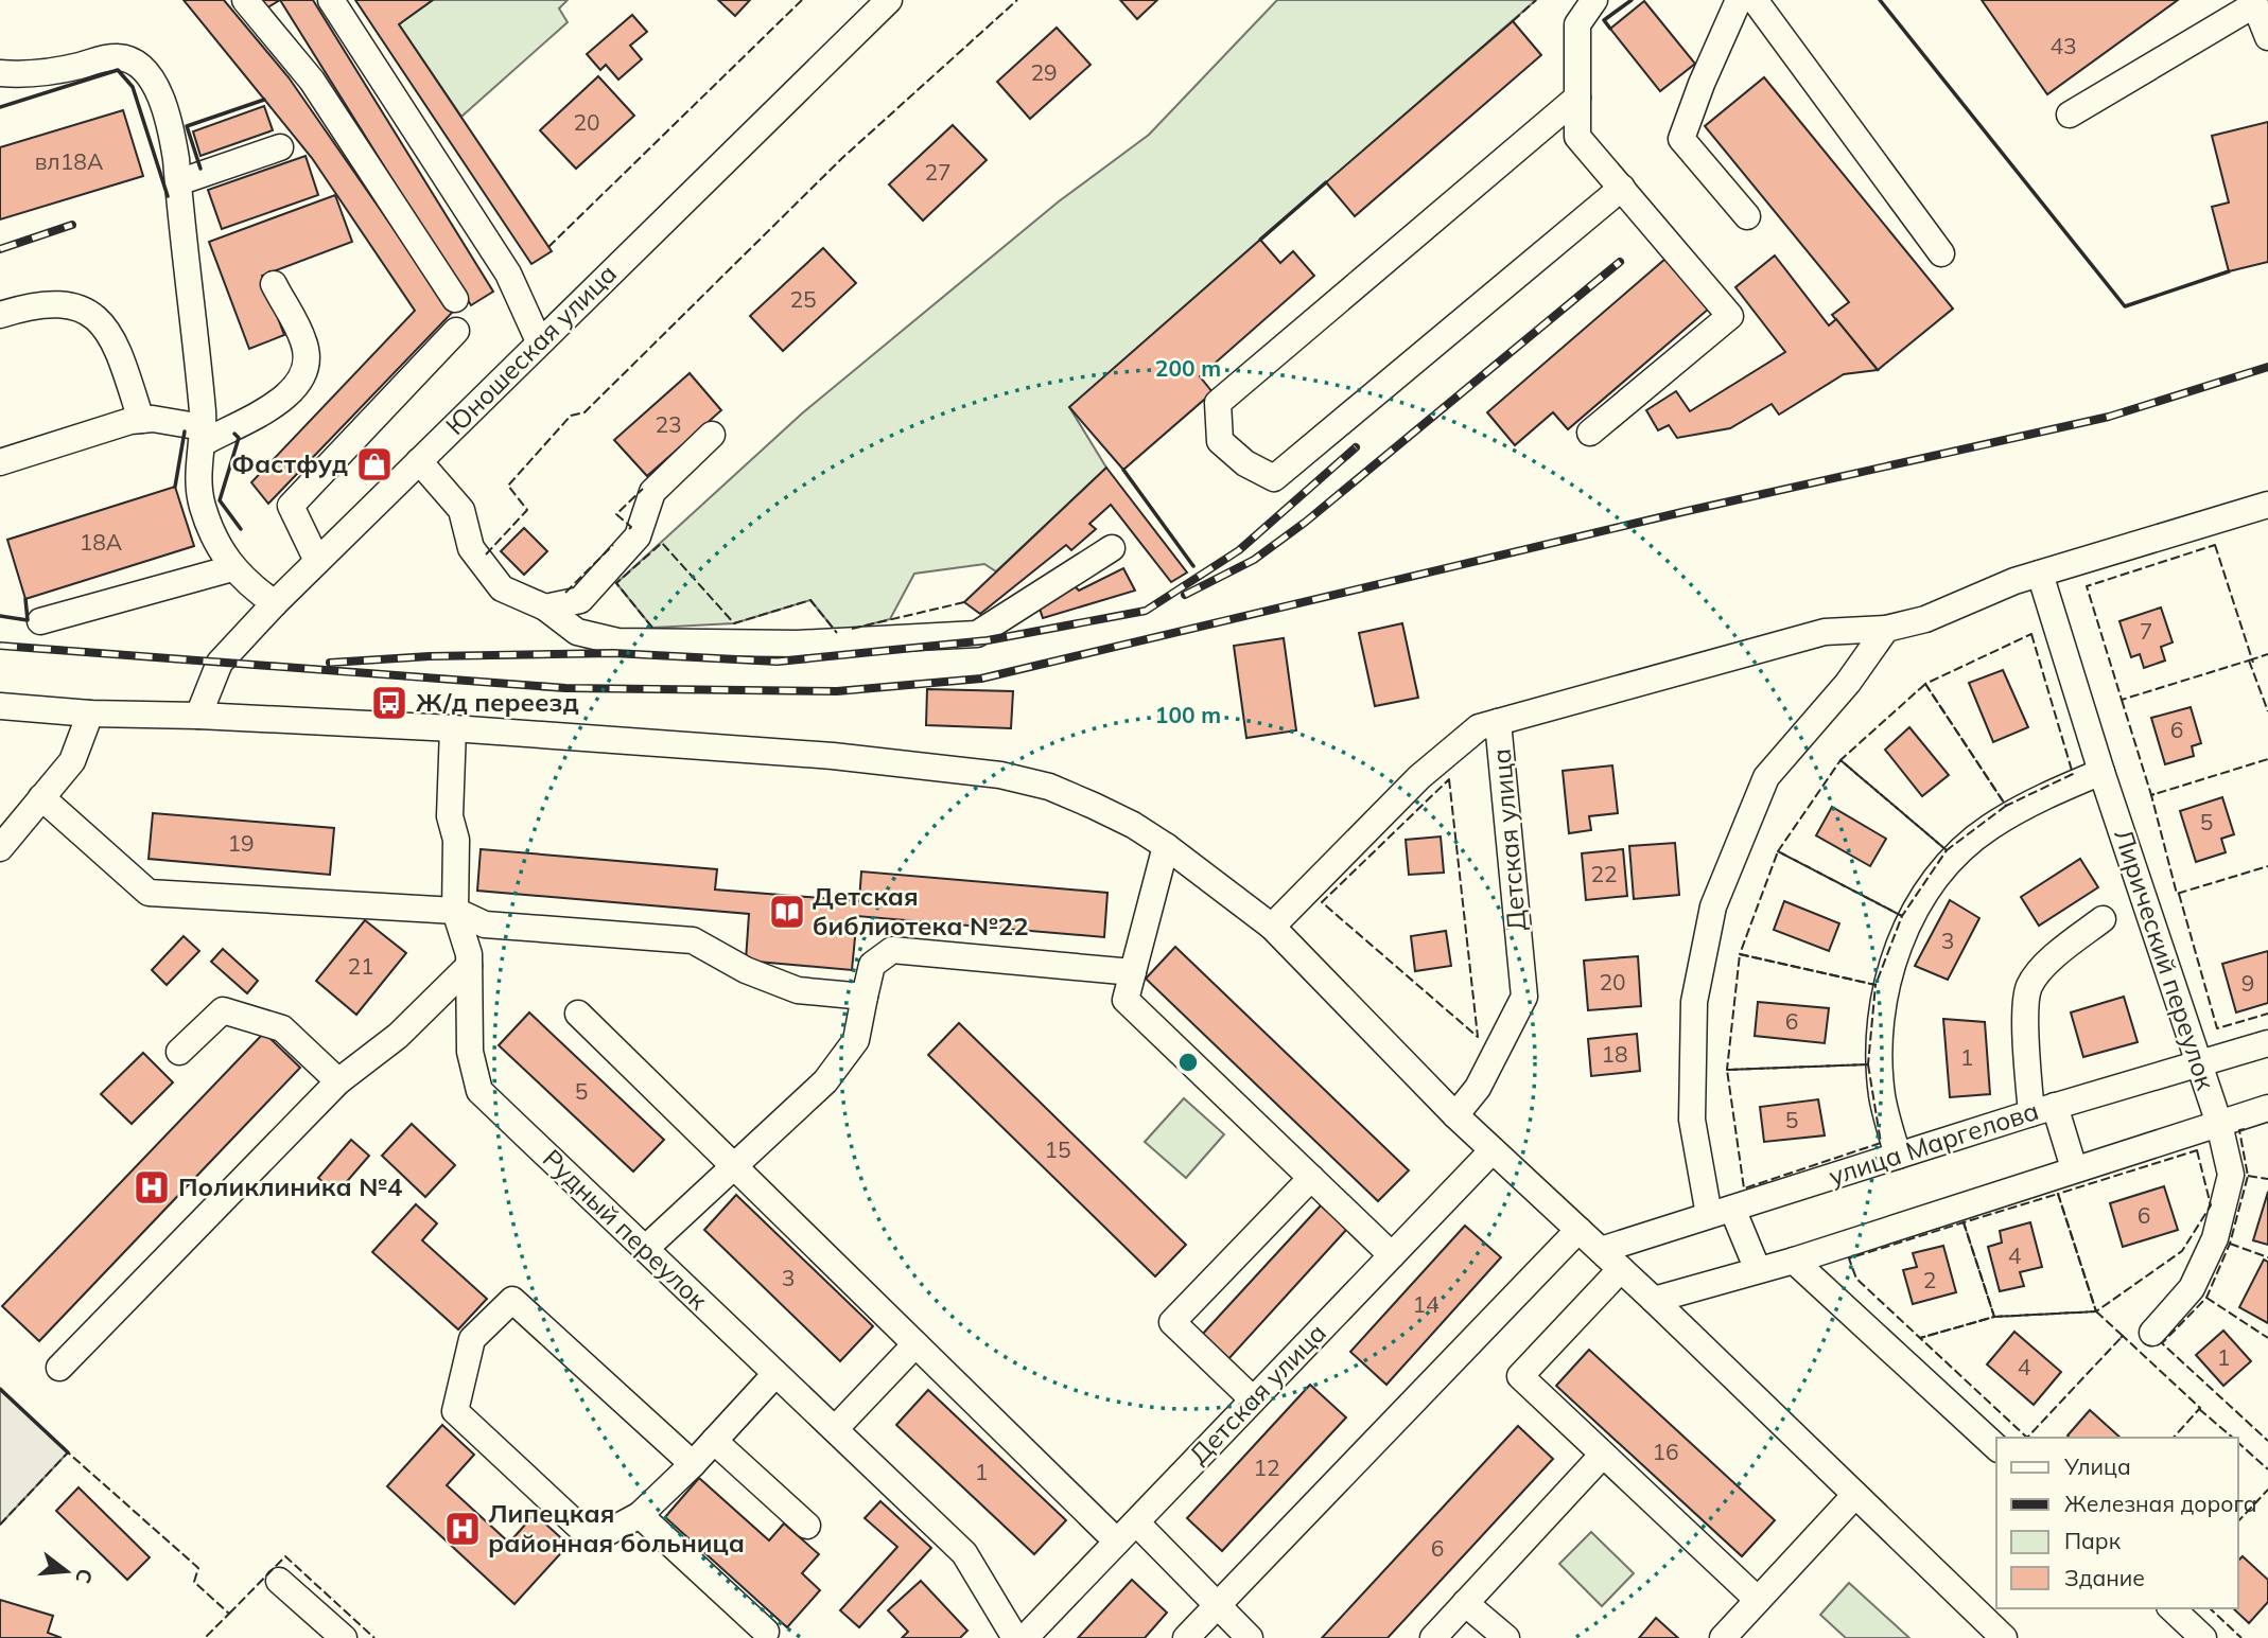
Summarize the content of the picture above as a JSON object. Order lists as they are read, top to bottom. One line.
{"streets":{"street":["Юношеская улица","Детская улица","Лирический переулок","улица Маргелова","Рудный переулок"]},"crossings":[["Лирический переулок","улица Маргелова"]],"places":{"shop":["Фастфуд"],"bus stop":["Ж/д переезд"],"library":["Детская библиотека №22"],"hospital":["Поликлиника №4","Липецкая районная больница"]},"house_numbers":["43","29","20","вл18А","27","25","23","18А","7","6","5","19","22","3","21","20","9","6","18","1","5","5","15","6","4","3","2","14","1","4","16","12","1","6"],"legend":["Улица","Железная дорога","Парк","Здание"],"north":"right","rings":["200 m","100 m"]}
